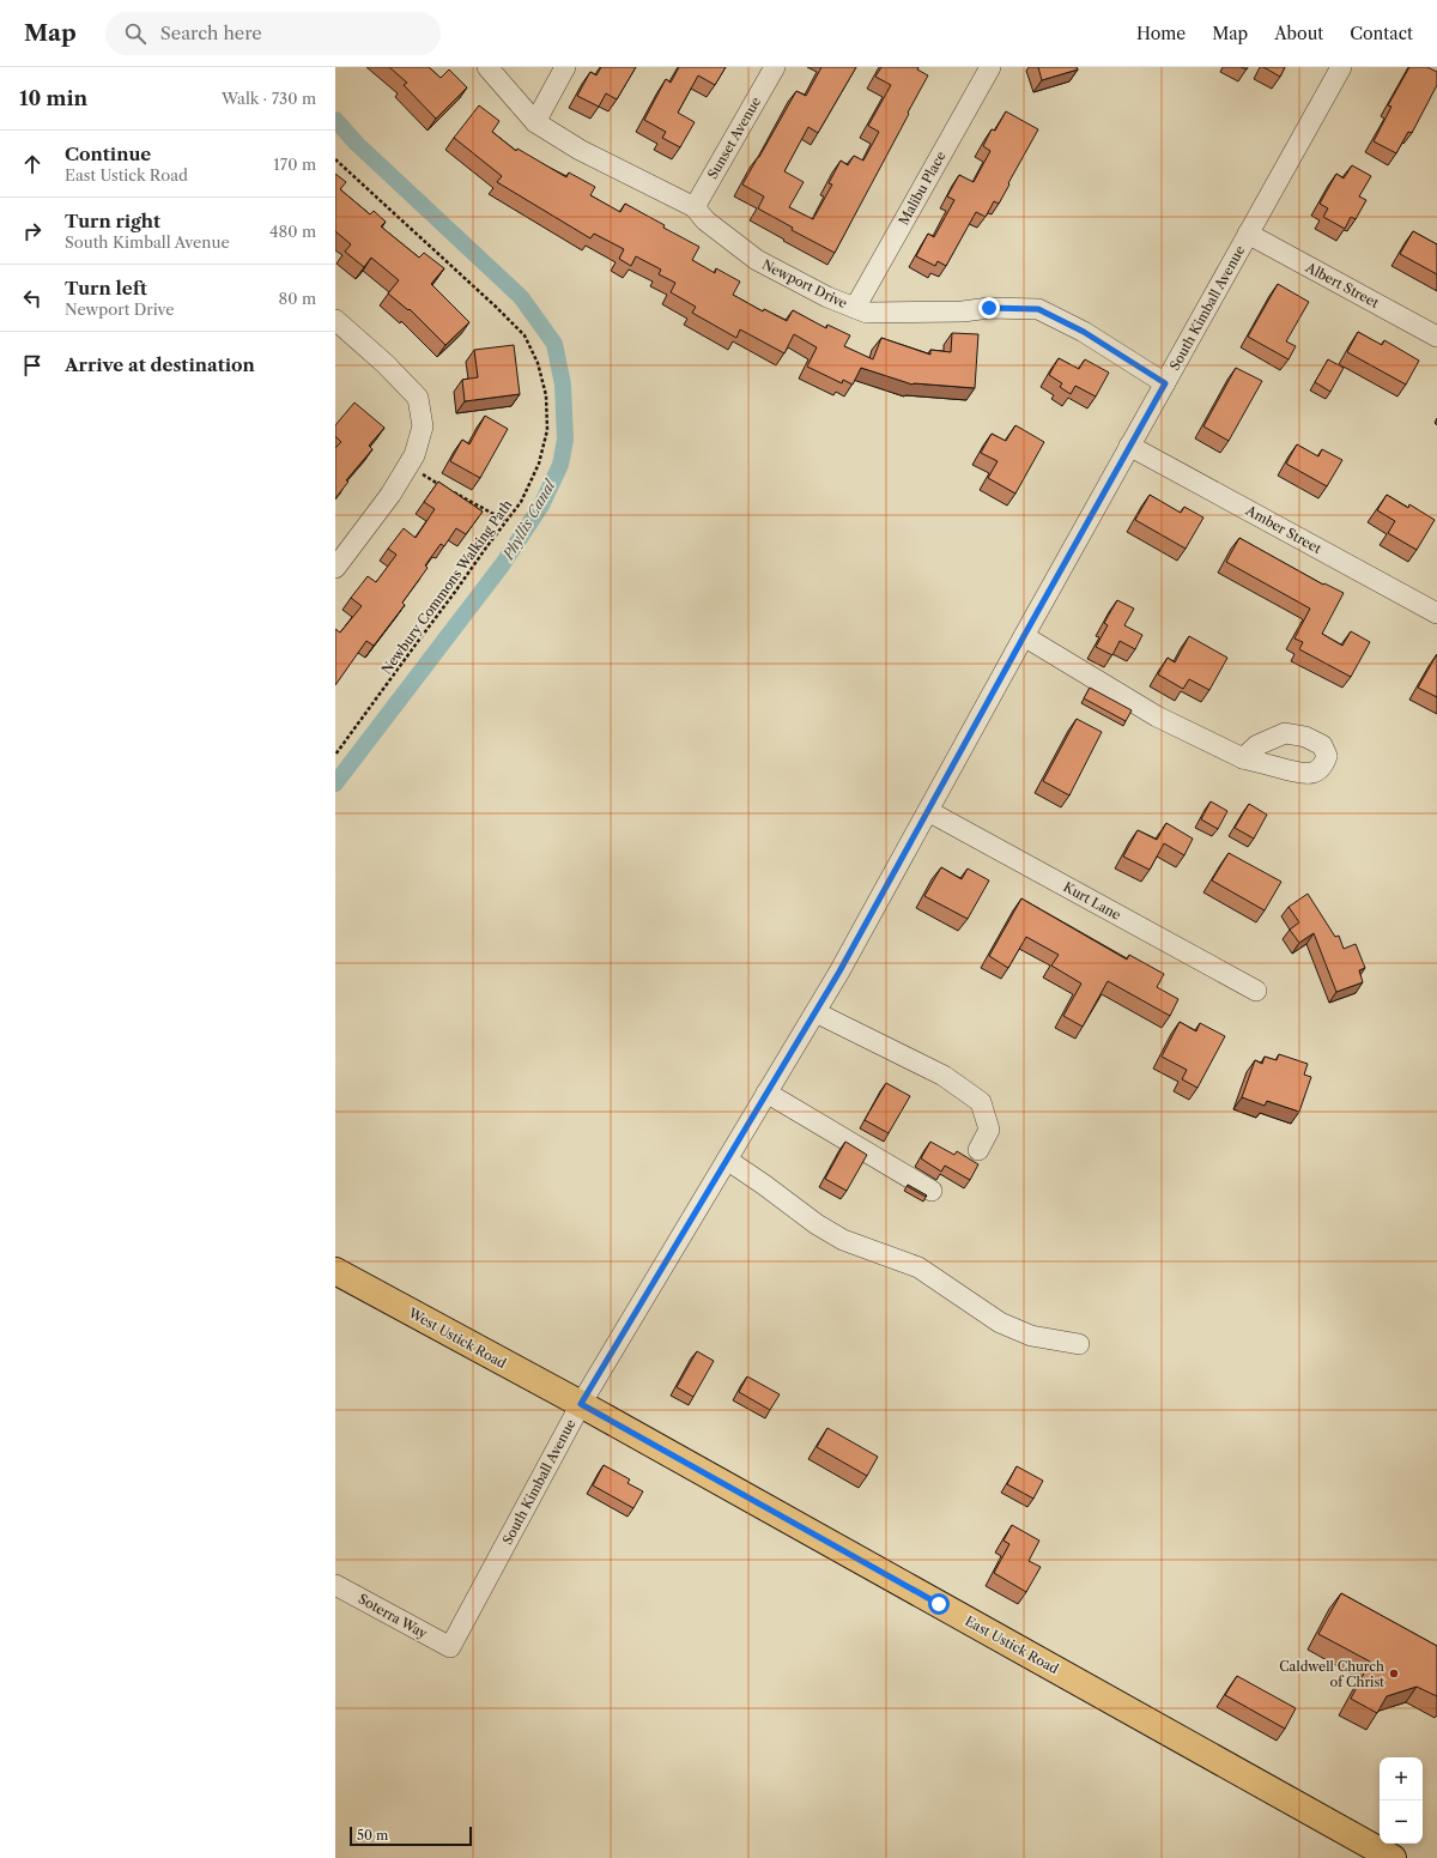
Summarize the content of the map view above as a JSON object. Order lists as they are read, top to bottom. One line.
{"streets":{"main road":["West Ustick Road","East Ustick Road"],"street":["Sunset Avenue","Malibu Place","Newport Drive","Albert Street","South Kimball Avenue","Amber Street","Kurt Lane","Soterra Way"],"path":["Newbury Commons Walking Path"]},"crossings":[["Sunset Avenue","Newport Drive"],["Malibu Place","Newport Drive"],["Newport Drive","South Kimball Avenue"],["Albert Street","South Kimball Avenue"],["South Kimball Avenue","Amber Street"],["South Kimball Avenue","Kurt Lane"],["South Kimball Avenue","West Ustick Road"],["South Kimball Avenue","Soterra Way"],["South Kimball Avenue","East Ustick Road"],["West Ustick Road","East Ustick Road"]],"water":["Phyllis Canal"],"places":["Caldwell Church of Christ"],"scale_bar":"50 m","page":{"header":"Map","search":"Search here","nav":["Home","Map","About","Contact"],"heading":["10 min","Walk · 730 m"],"list":[["Continue","East Ustick Road","170 m"],["Turn right","South Kimball Avenue","480 m"],["Turn left","Newport Drive","80 m"],"Arrive at destination"],"map_buttons":["+","−"],"scale":"50 m"}}
